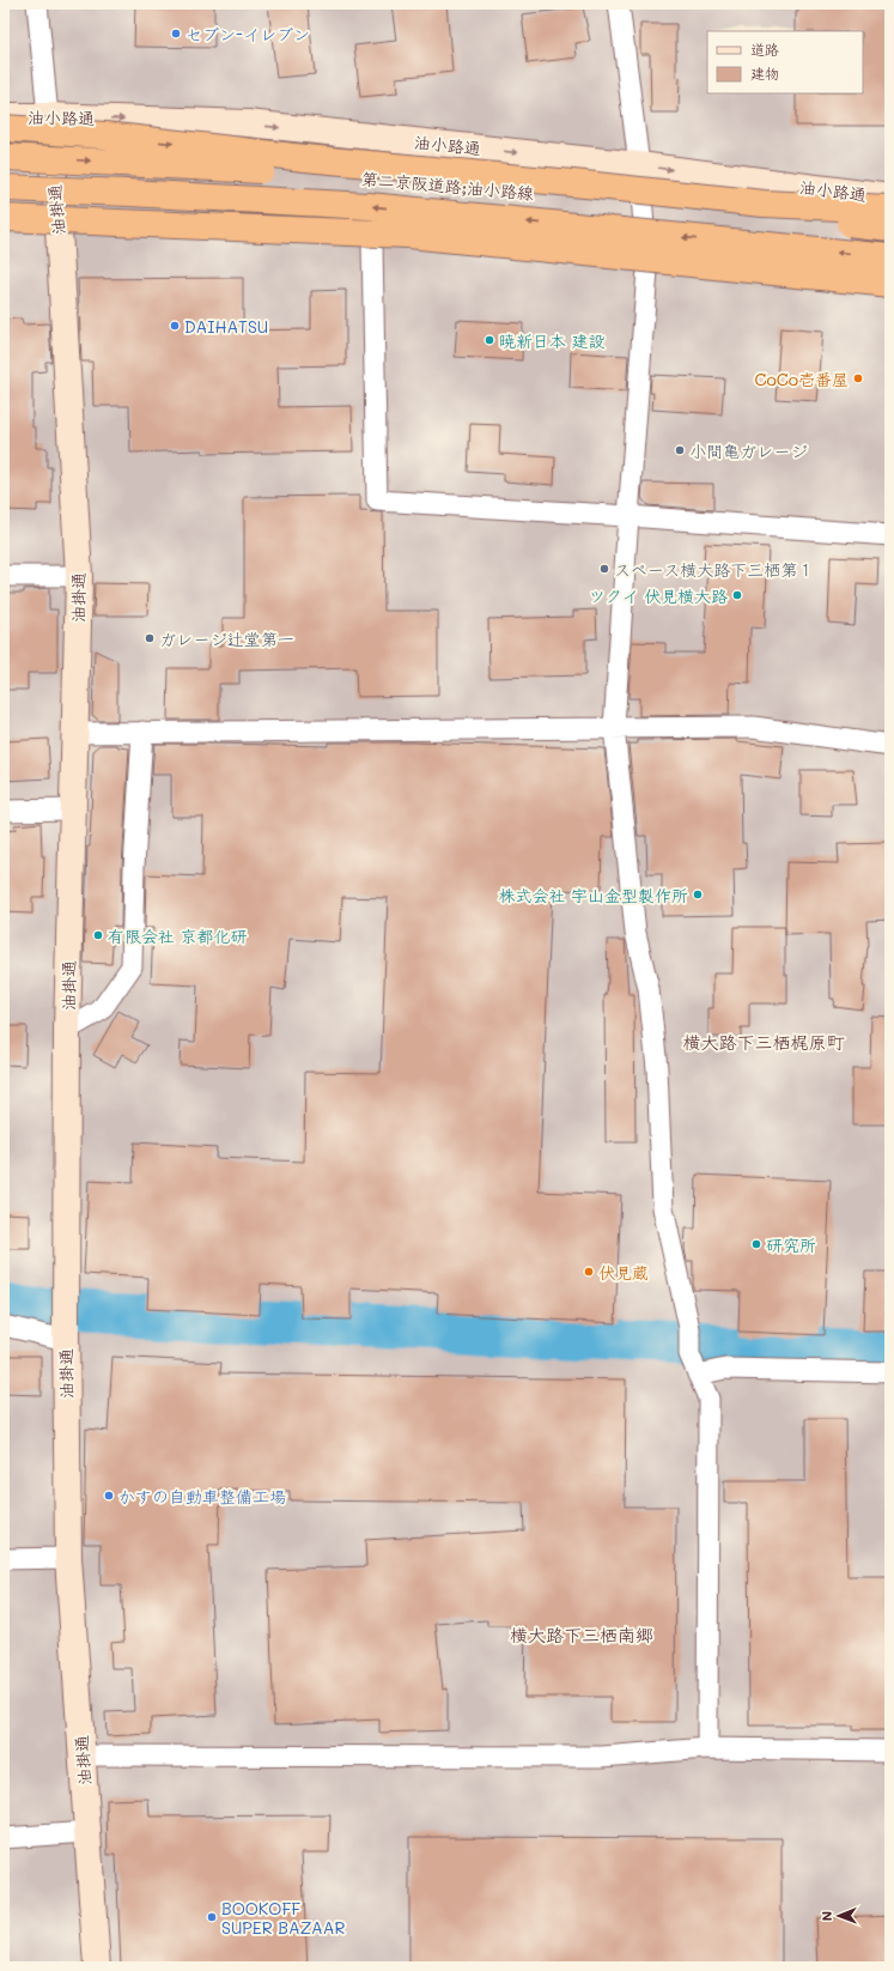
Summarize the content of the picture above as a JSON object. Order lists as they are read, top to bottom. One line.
{"streets":{"highway":["第二京阪道路;油小路線"],"street":["油小路通","油掛通"]},"crossings":[["油小路通","油掛通"]],"districts":["横大路下三栖梶原町","横大路下三栖南郷"],"places":["セブン-イレブン","DAIHATSU","暁新日本 建設","CoCo壱番屋","小間亀ガレージ","スペース横大路下三栖第１","ツクイ 伏見横大路","ガレージ辻堂第一","株式会社 宇山金型製作所","有限会社 京都化研","研究所","伏見蔵","かすの自動車整備工場","BOOKOFF SUPER BAZAAR"],"legend":["道路","建物"],"north":"left"}
